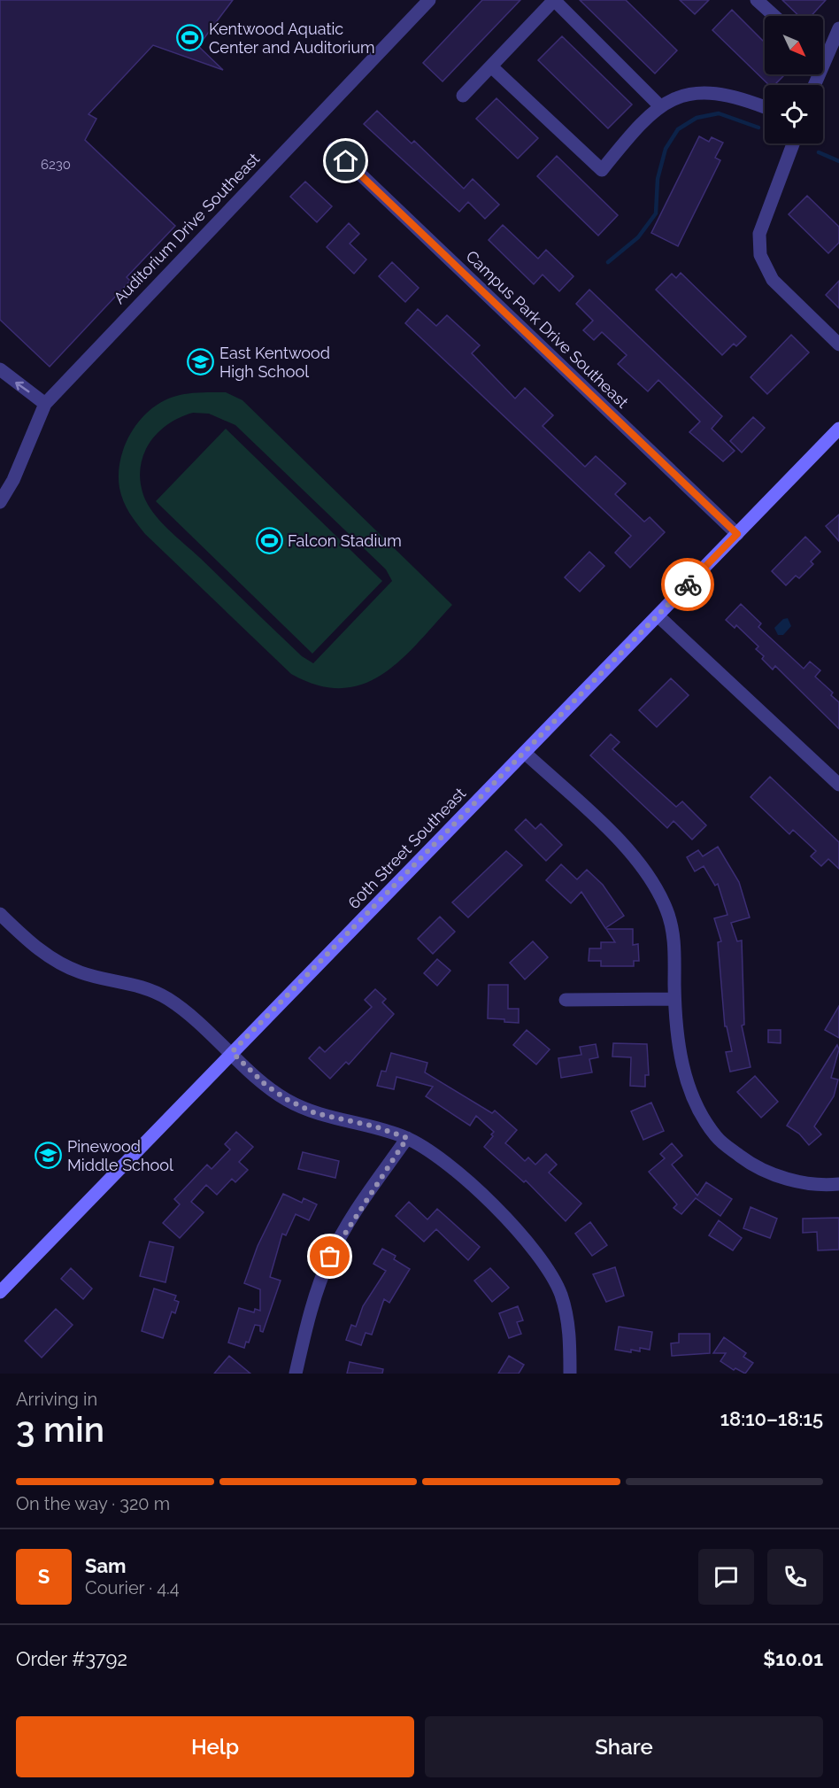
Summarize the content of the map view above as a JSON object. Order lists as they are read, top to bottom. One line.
{"streets":{"main road":["60th Street Southeast"],"street":["Auditorium Drive Southeast","Campus Park Drive Southeast"]},"crossings":[["Campus Park Drive Southeast","60th Street Southeast"]],"places":{"sports":["Kentwood Aquatic Center and Auditorium","Falcon Stadium"],"school or university":["East Kentwood High School","Pinewood Middle School"]},"house_numbers":["6230"],"north":"bottom right","page":{"heading":["3 min","Arriving in","18:10–18:15"],"panel":["Sam","Courier · 4.4","Order #3792","$10.01"],"bar":"On the way · 320 m","round":"S","buttons":["Help","Share"]}}
